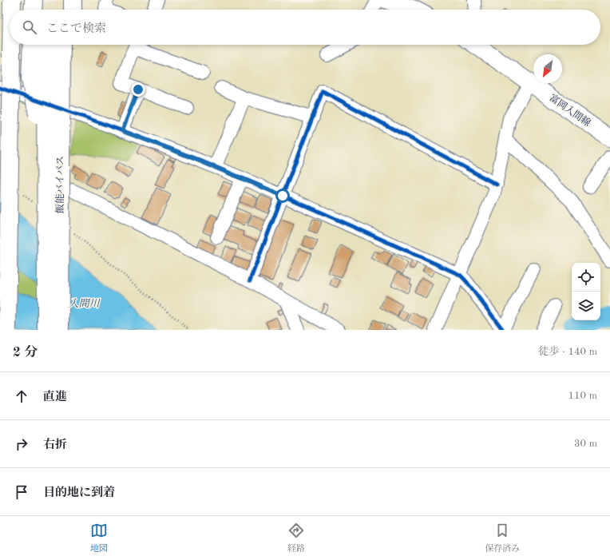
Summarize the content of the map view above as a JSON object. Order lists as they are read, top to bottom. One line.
{"streets":{"highway":["飯能バイパス"],"main road":["富岡入間線"]},"water":["入間川"],"north":"bottom left","page":{"search":"ここで検索","heading":["2 分","徒歩 · 140 m"],"list":[["直進","110 m"],["右折","30 m"],"目的地に到着"],"nav":["地図","経路","保存済み"]}}
